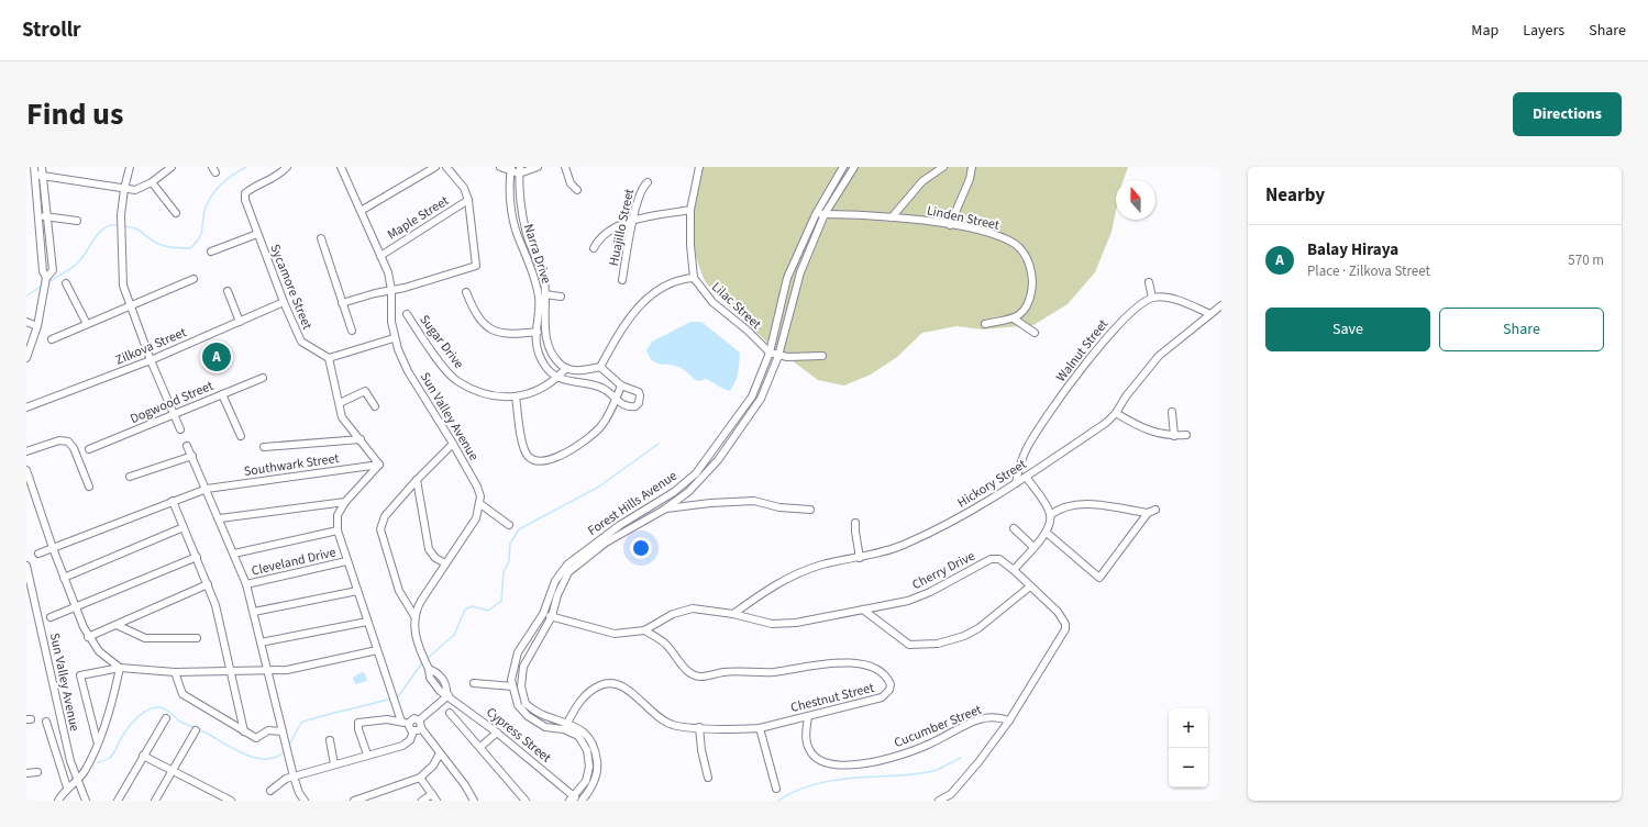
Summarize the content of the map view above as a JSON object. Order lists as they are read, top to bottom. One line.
{"streets":{"street":["Maple Street","Linden Street","Huajillo Street","Narra Drive","Sycamore Street","Lilac Street","Sugar Drive","Zilkova Street","Walnut Street","Dogwood Street","Sun Valley Avenue","Southwark Street","Hickory Street","Forest Hills Avenue","Cleveland Drive","Cherry Drive","Chestnut Street","Cucumber Street","Cypress Street"]},"crossings":[["Maple Street","Sun Valley Avenue"],["Linden Street","Forest Hills Avenue"],["Narra Drive","Sugar Drive"],["Sycamore Street","Zilkova Street"],["Lilac Street","Forest Hills Avenue"],["Walnut Street","Hickory Street"],["Hickory Street","Cherry Drive"],["Forest Hills Avenue","Cherry Drive"],["Forest Hills Avenue","Chestnut Street"],["Forest Hills Avenue","Cypress Street"],["Cherry Drive","Chestnut Street"],["Cherry Drive","Cucumber Street"],["Chestnut Street","Cucumber Street"]],"north":"top","page":{"header":"Strollr","nav":["Map","Layers","Share"],"title":"Find us","buttons":["Directions",["Save","Share"]],"heading":"Nearby","list":[{"mark":"A","name":"Balay Hiraya","note":"Place · Zilkova Street","value":"570 m"}],"pins":"A","map_buttons":["+","−"]}}
